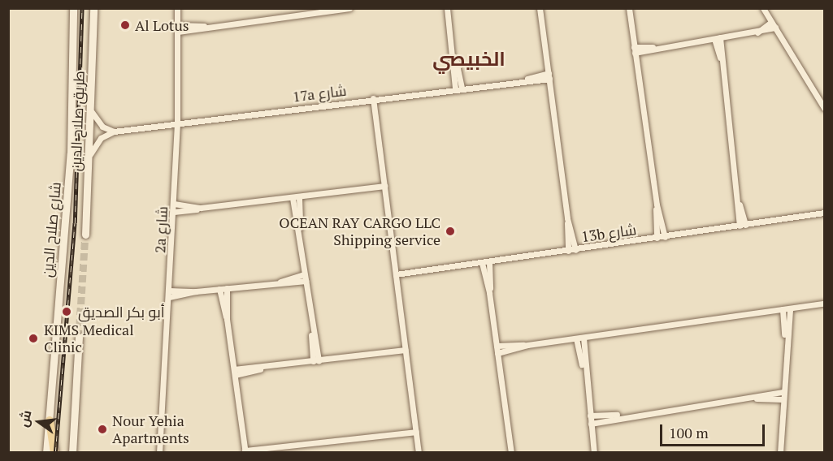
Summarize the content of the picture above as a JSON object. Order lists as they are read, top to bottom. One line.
{"streets":{"main road":["طريق صلاح الدين","شارع صلاح الدين"],"street":["17a شارع","2a شارع","13b شارع"]},"crossings":[["17a شارع","طريق صلاح الدين"],["17a شارع","2a شارع"]],"districts":["الخبيصي"],"places":["Al Lotus","OCEAN RAY CARGO LLC Shipping service","أبو بكر الصديق","KIMS Medical Clinic","Nour Yehia Apartments"],"scale_bar":"100 m","north":"left"}
